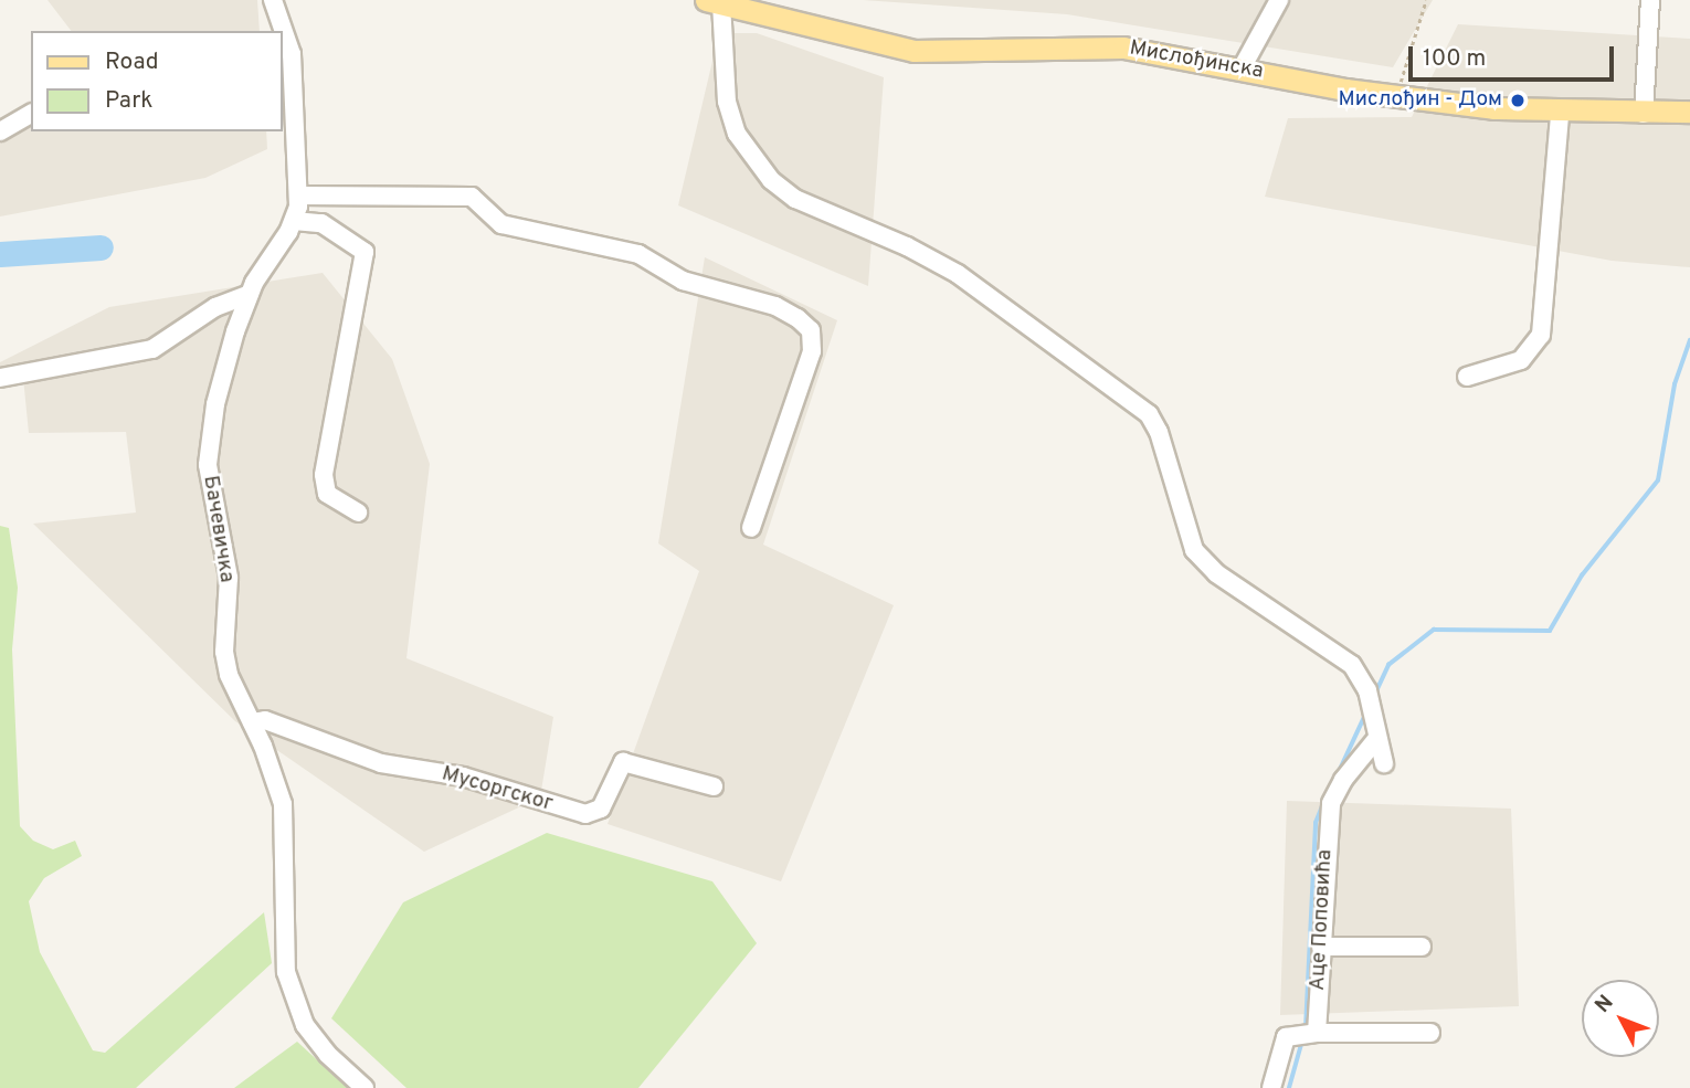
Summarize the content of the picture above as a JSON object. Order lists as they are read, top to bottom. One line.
{"streets":{"main road":["Мислођинска"],"street":["Бачевичка","Мусоргског","Аце Поповића"]},"crossings":[["Бачевичка","Мусоргског"]],"places":["Мислођин - Дом"],"legend":["Road","Park"],"scale_bar":"100 m","north":"top left"}
